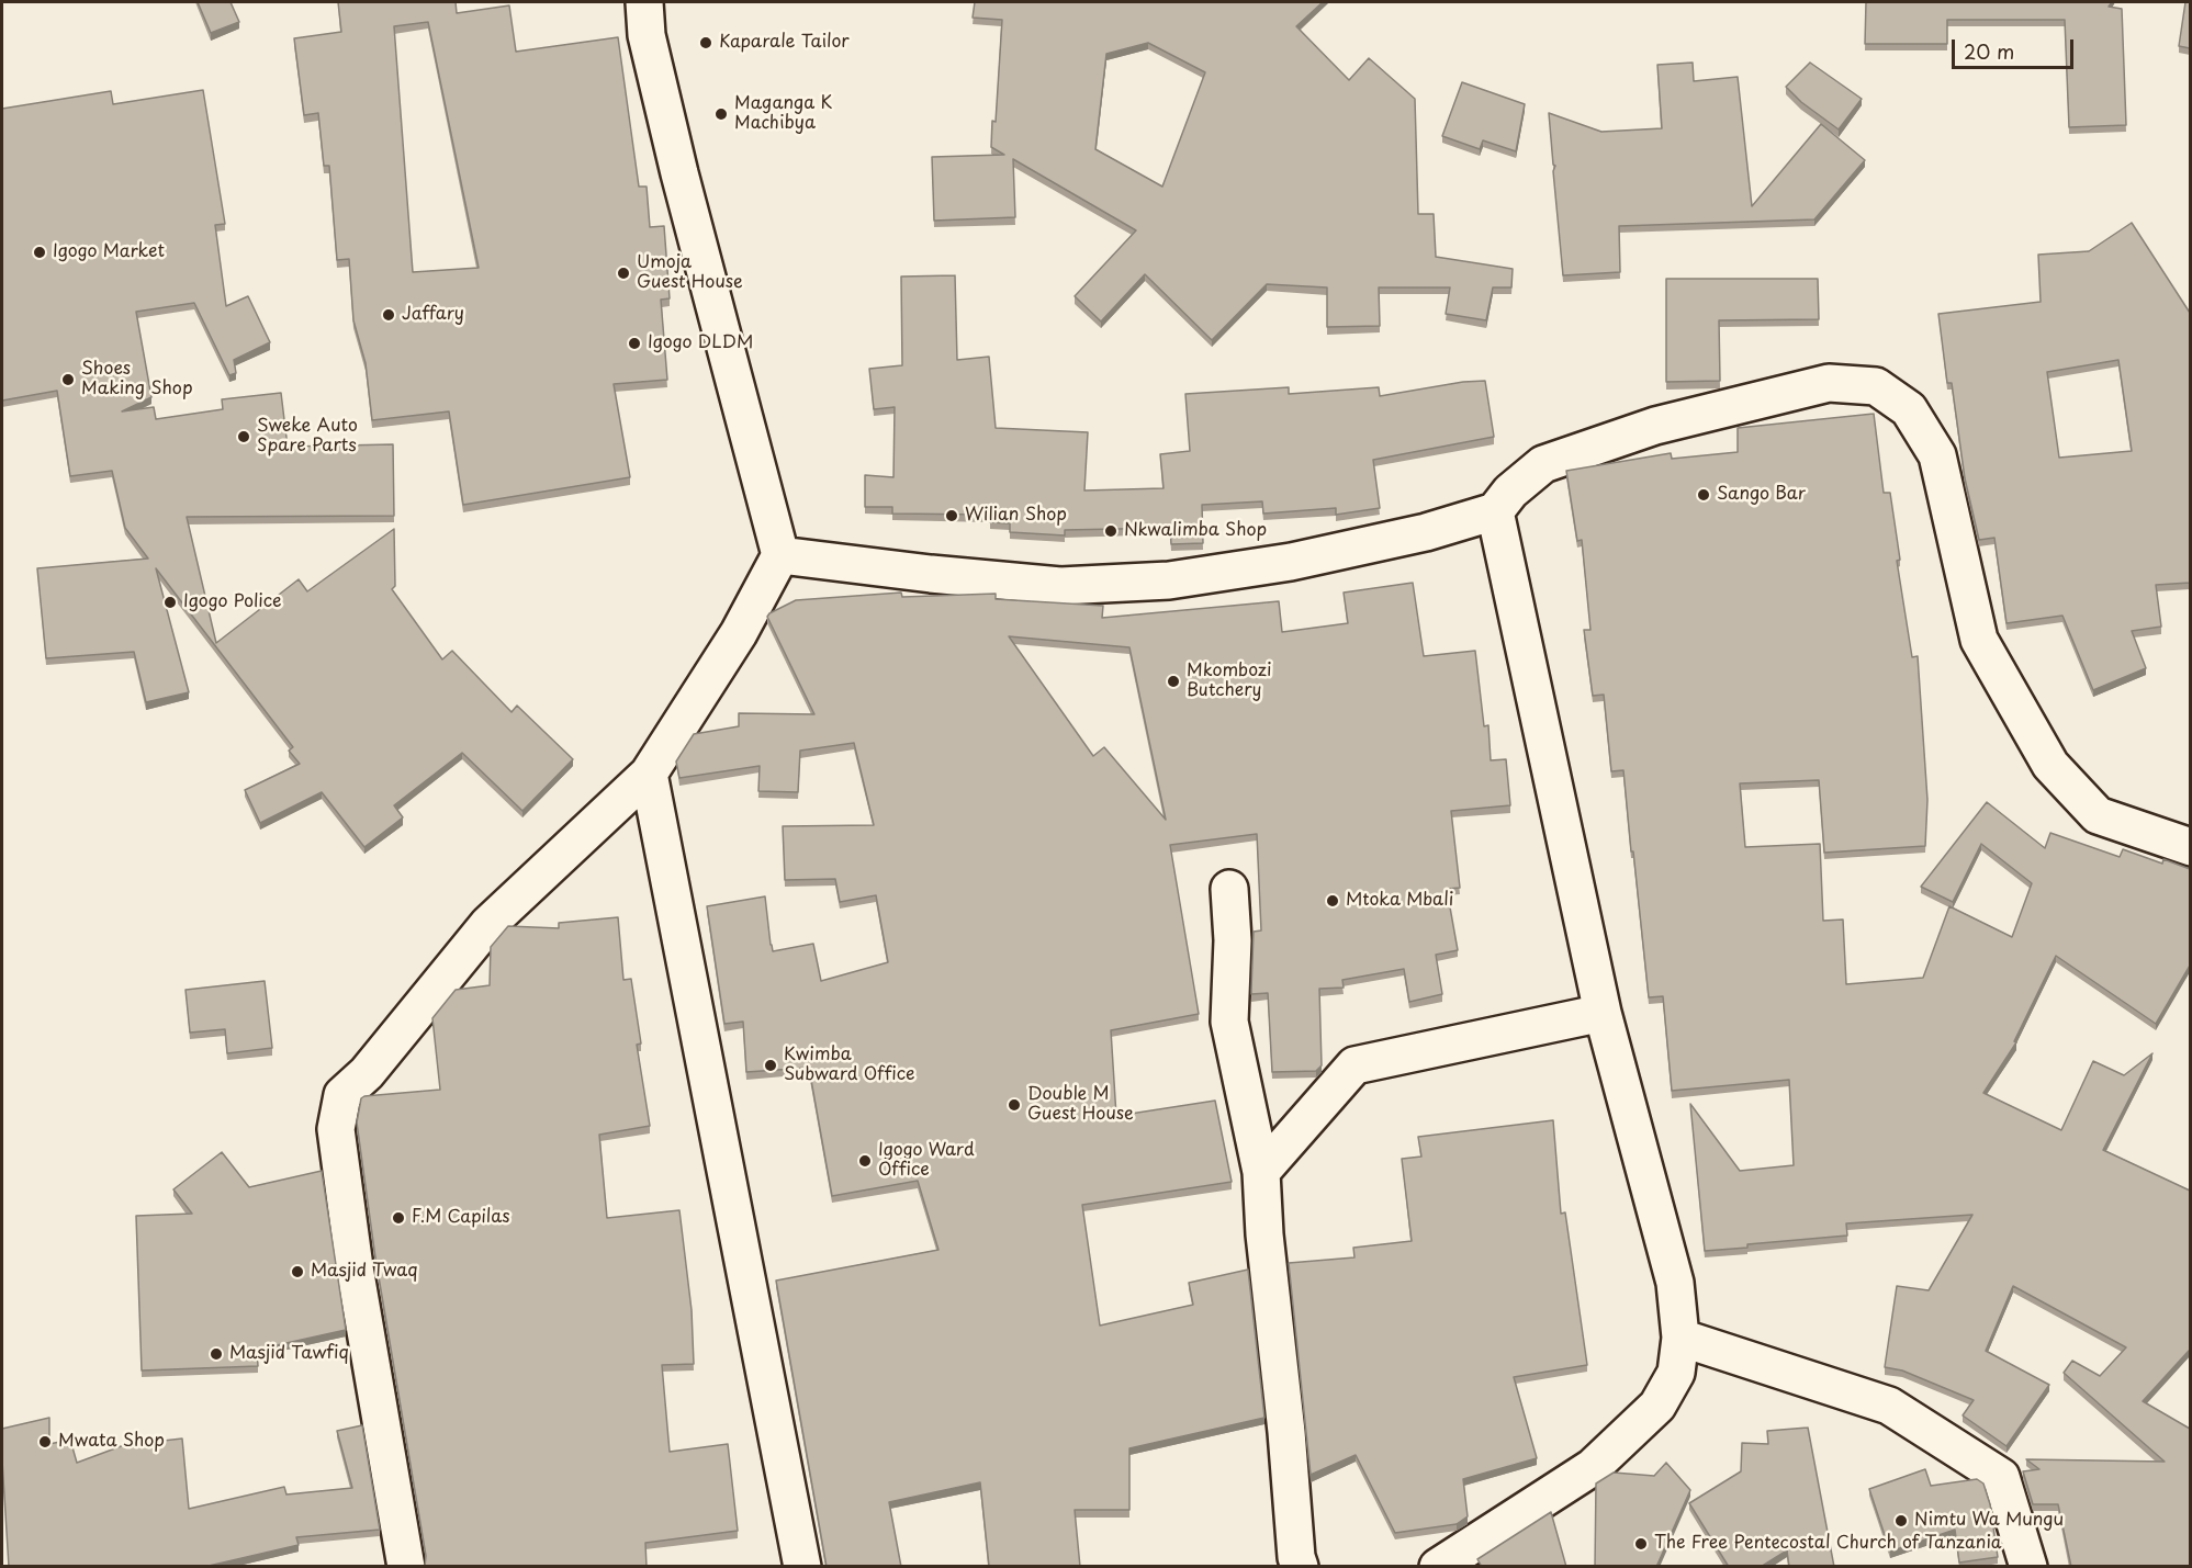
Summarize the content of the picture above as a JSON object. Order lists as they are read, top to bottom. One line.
{"places":["Kaparale Tailor","Maganga K Machibya","Igogo Market","Umoja Guest House","Jaffary","Igogo DLDM","Shoes Making Shop","Sweke Auto Spare Parts","Sango Bar","Wilian Shop","Nkwalimba Shop","Igogo Police","Mkombozi Butchery","Mtoka Mbali","Kwimba Subward Office","Double M Guest House","Igogo Ward Office","F.M Capilas","Masjid Twaq","Masjid Tawfiq","Mwata Shop","Nimtu Wa Mungu","The Free Pentecostal Church of Tanzania"],"scale_bar":"20 m"}
